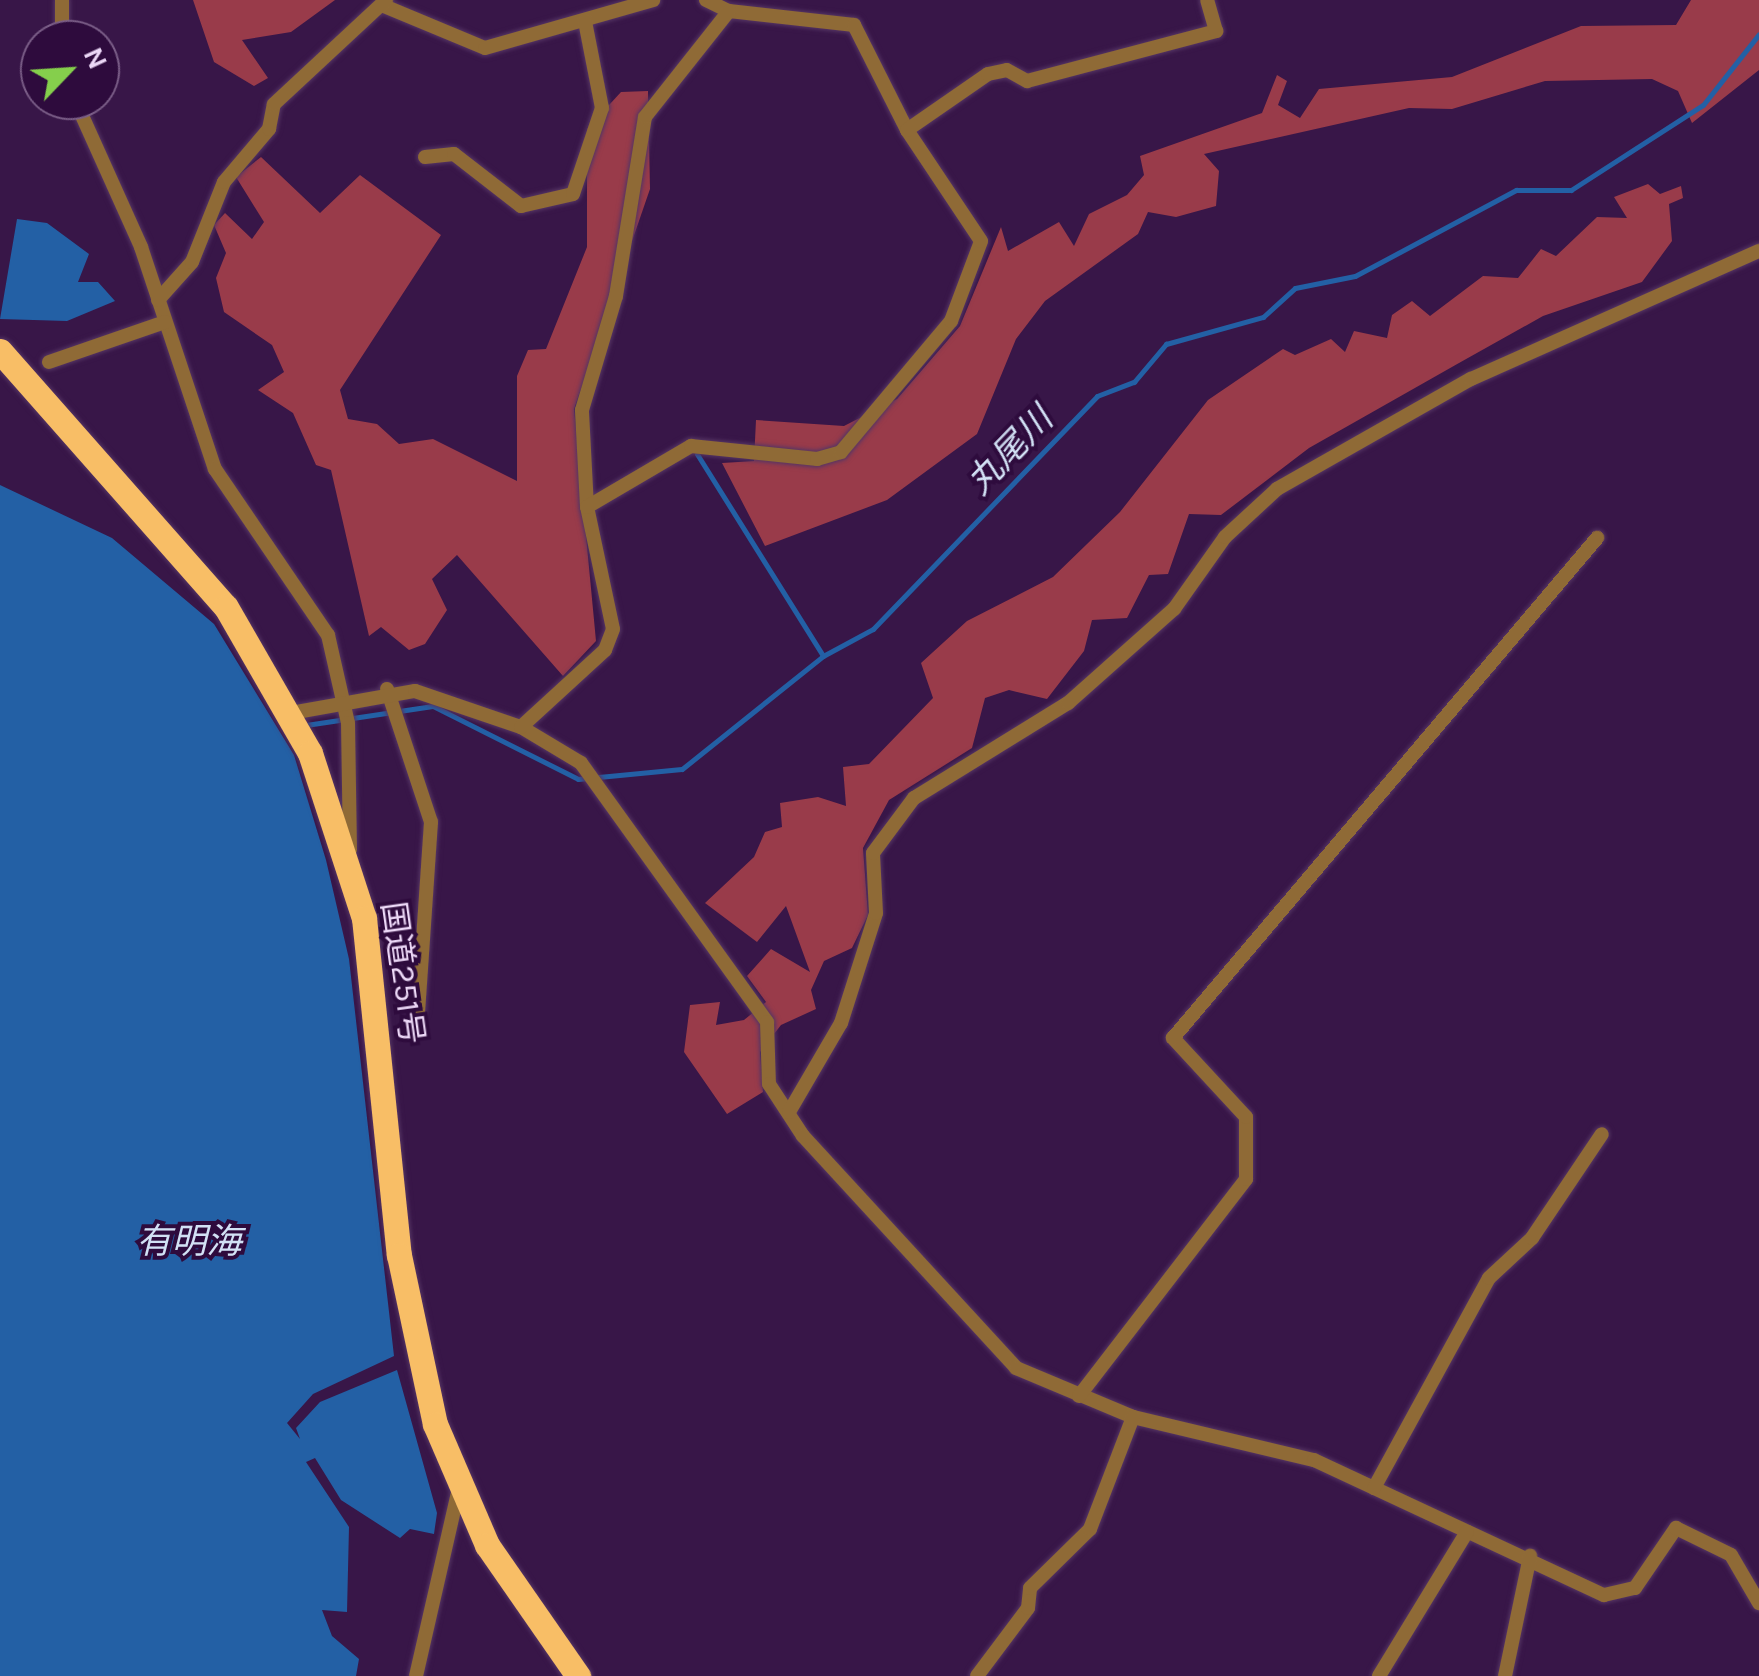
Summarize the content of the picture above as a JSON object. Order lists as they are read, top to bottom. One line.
{"streets":{"highway":["国道251号"]},"water":["丸尾川","有明海"],"north":"top right"}
